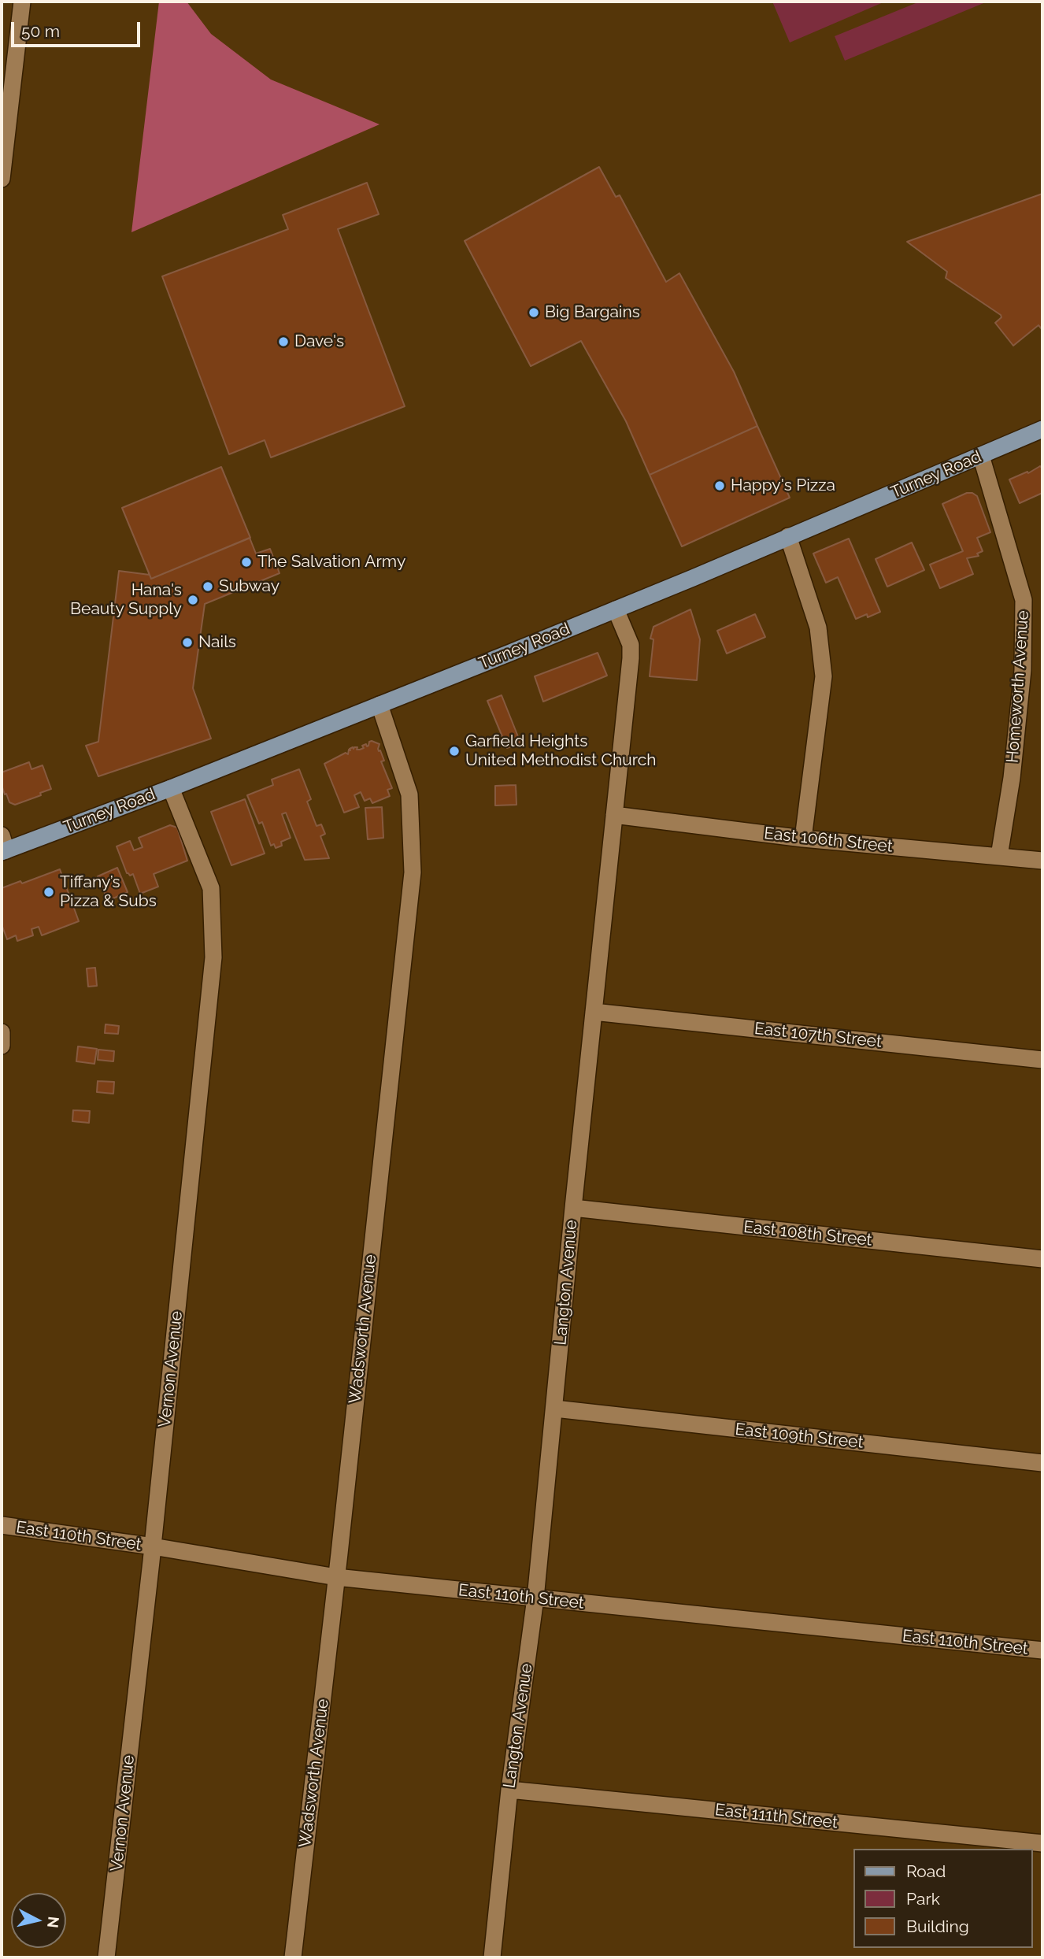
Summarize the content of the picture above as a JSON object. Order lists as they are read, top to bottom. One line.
{"streets":{"main road":["Turney Road"],"street":["Homeworth Avenue","East 106th Street","East 107th Street","East 108th Street","Langton Avenue","Wadsworth Avenue","Vernon Avenue","East 109th Street","East 110th Street","East 111th Street"]},"crossings":[["Turney Road","Homeworth Avenue"],["Turney Road","Langton Avenue"],["Turney Road","Wadsworth Avenue"],["Turney Road","Vernon Avenue"],["Homeworth Avenue","East 106th Street"],["East 106th Street","Langton Avenue"],["East 107th Street","Langton Avenue"],["East 108th Street","Langton Avenue"],["Langton Avenue","East 109th Street"],["Langton Avenue","East 110th Street"],["Langton Avenue","East 111th Street"],["Wadsworth Avenue","East 110th Street"],["Vernon Avenue","East 110th Street"]],"places":["Big Bargains","Dave's","Happy's Pizza","The Salvation Army","Subway","Hana's Beauty Supply","Nails","Garfield Heights United Methodist Church","Tiffany’s Pizza & Subs"],"legend":["Road","Park","Building"],"scale_bar":"50 m","north":"right"}
